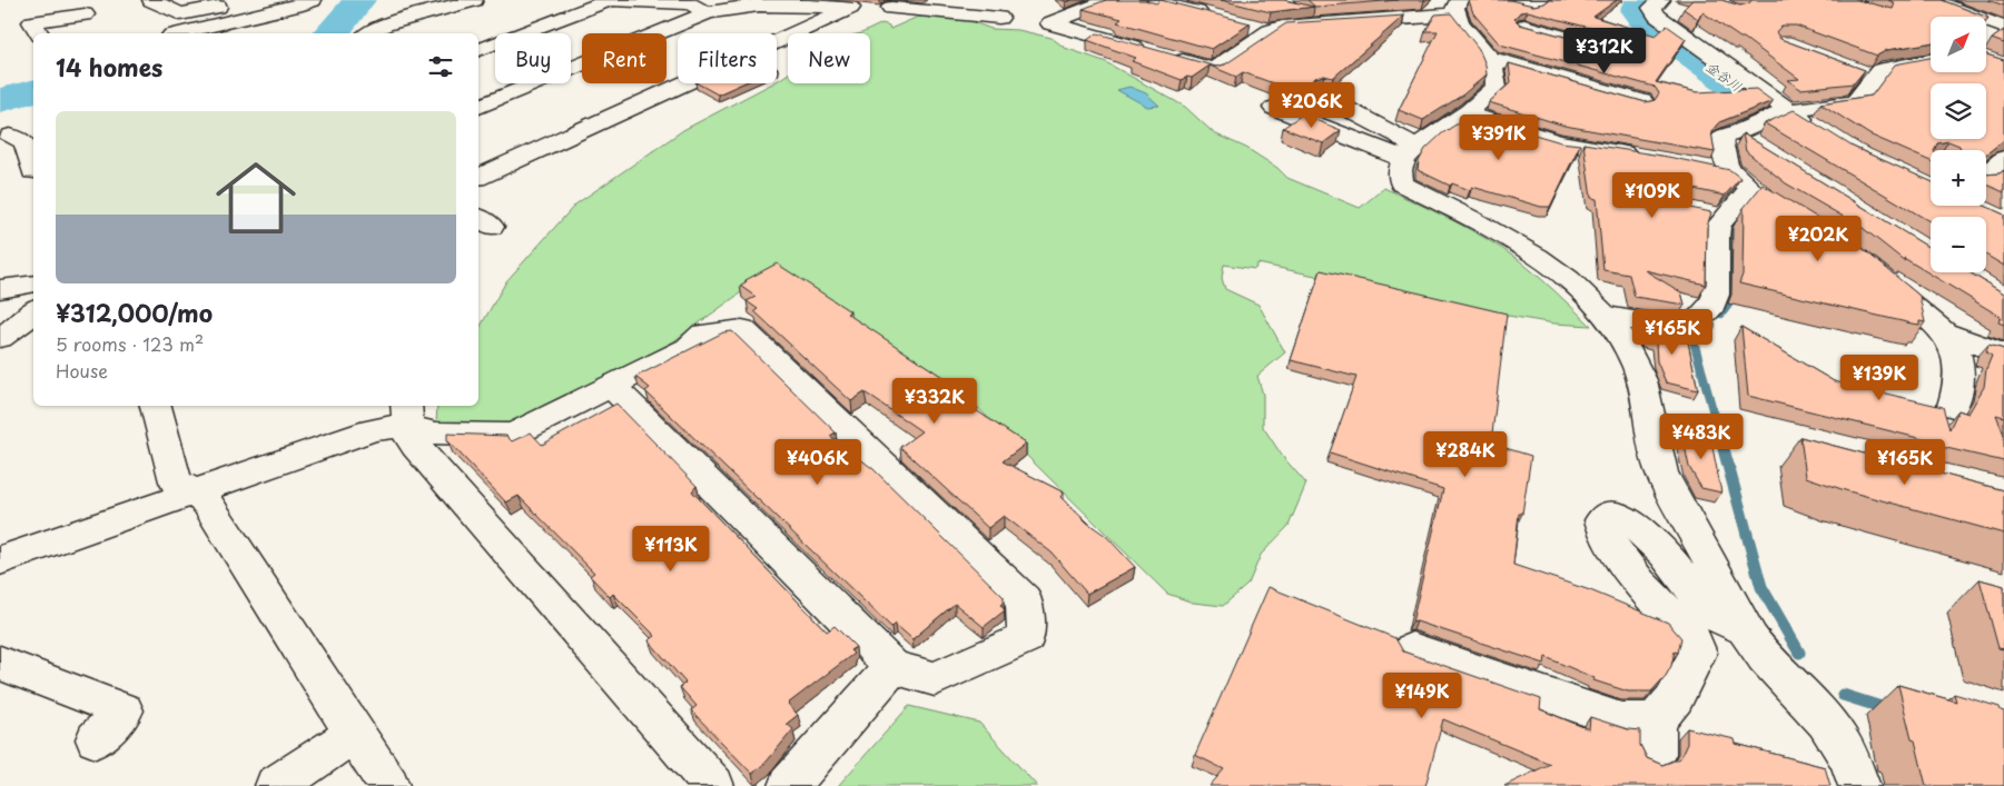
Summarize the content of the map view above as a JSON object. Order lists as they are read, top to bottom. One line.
{"water":["金谷川"],"north":"top right","page":{"map_buttons":["+","−"],"price":["¥312K","¥206K","¥391K","¥109K","¥202K","¥165K","¥139K","¥332K","¥483K","¥284K","¥406K","¥165K","¥113K","¥149K"],"chip":["Buy","Rent","Filters","New"],"heading":"14 homes","list":[{"name":"¥312,000/mo","note":"5 rooms · 123 m² · House"}]}}
